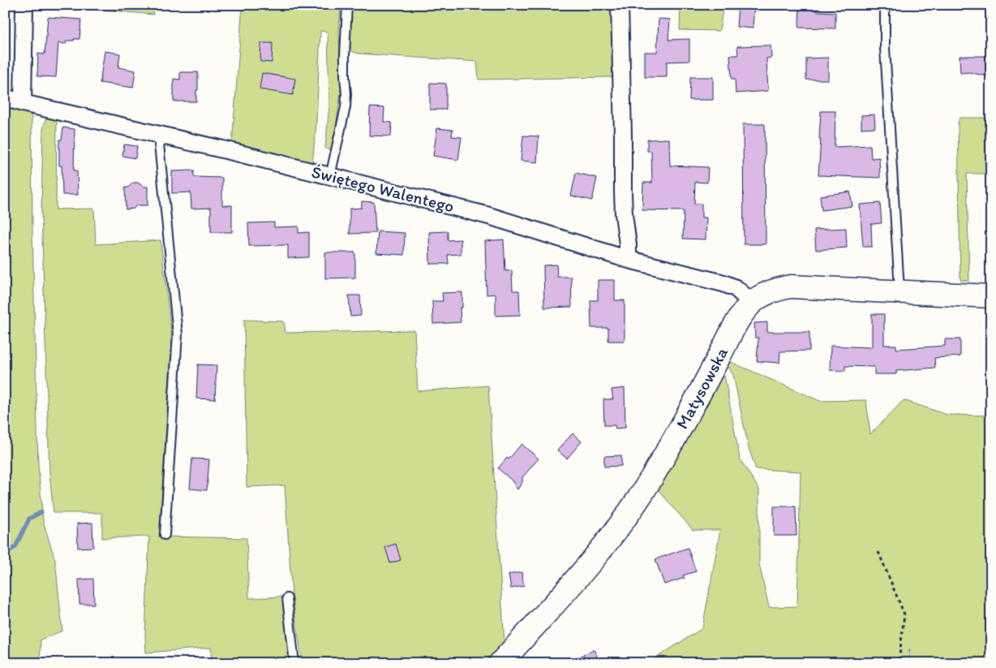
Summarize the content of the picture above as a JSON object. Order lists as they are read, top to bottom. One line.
{"streets":{"street":["Świętego Walentego","Matysowska"]},"crossings":[["Świętego Walentego","Matysowska"]]}
